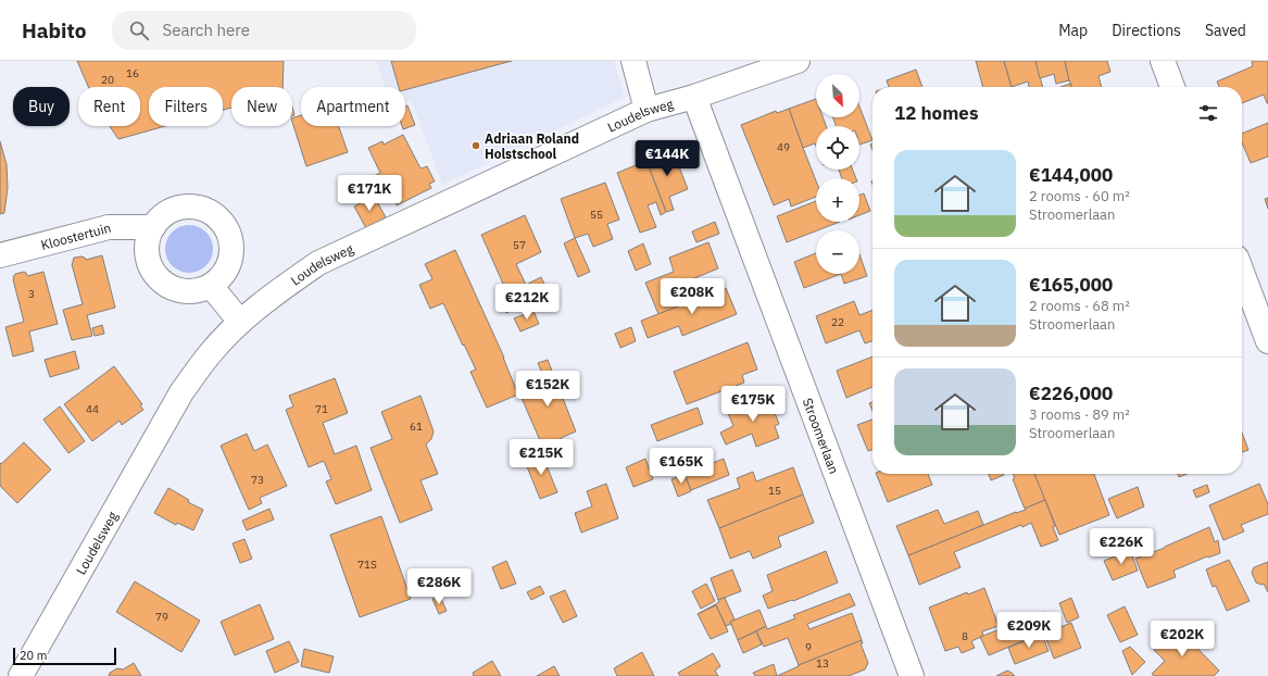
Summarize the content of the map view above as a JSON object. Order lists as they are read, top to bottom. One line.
{"streets":{"street":["Loudelsweg","Kloostertuin","Stroomerlaan"]},"crossings":[["Loudelsweg","Stroomerlaan"]],"places":["Adriaan Roland Holstschool"],"house_numbers":["16","20","49","55","57","3","22","44","71","61","73","15","71S","79","8","9","13"],"scale_bar":"20 m","north":"bottom right","page":{"header":"Habito","search":"Search here","nav":["Map","Directions","Saved"],"map_buttons":["+","−"],"chip":["Buy","Rent","Filters","New","Apartment"],"heading":"12 homes","list":[{"name":"€144,000","note":"2 rooms · 60 m² · Stroomerlaan"},{"name":"€165,000","note":"2 rooms · 68 m² · Stroomerlaan"},{"name":"€226,000","note":"3 rooms · 89 m² · Stroomerlaan"}],"price":["€144K","€171K","€208K","€212K","€152K","€175K","€215K","€165K","€226K","€286K","€209K","€202K"],"scale":"20 m"}}
